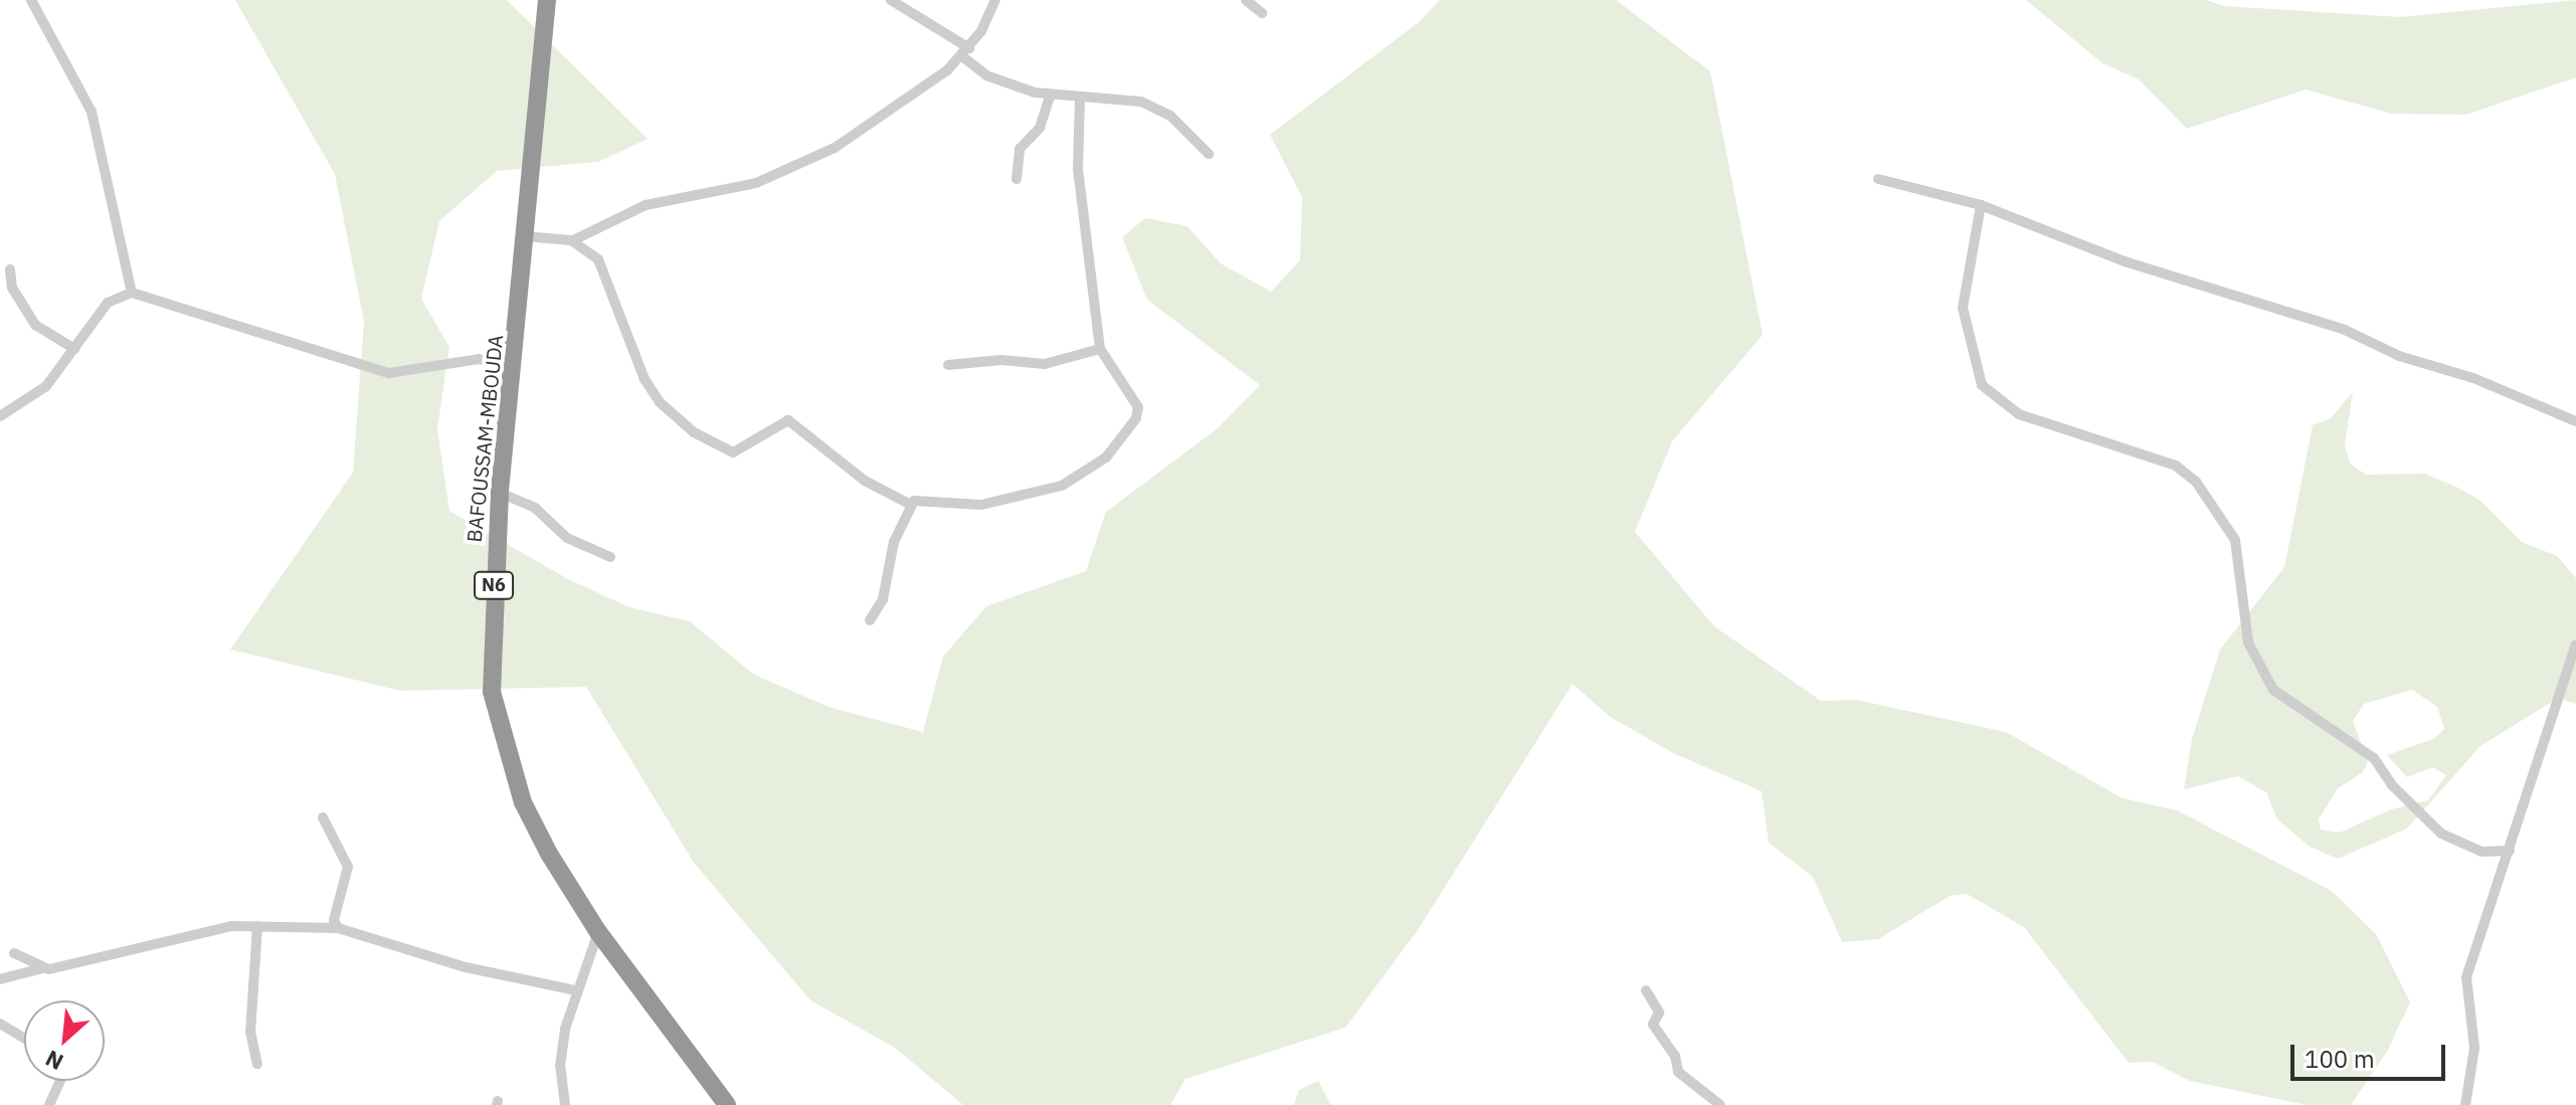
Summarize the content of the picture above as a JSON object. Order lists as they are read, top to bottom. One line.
{"streets":{"highway":["BAFOUSSAM-MBOUDA","N6"]},"scale_bar":"100 m","north":"bottom left"}
